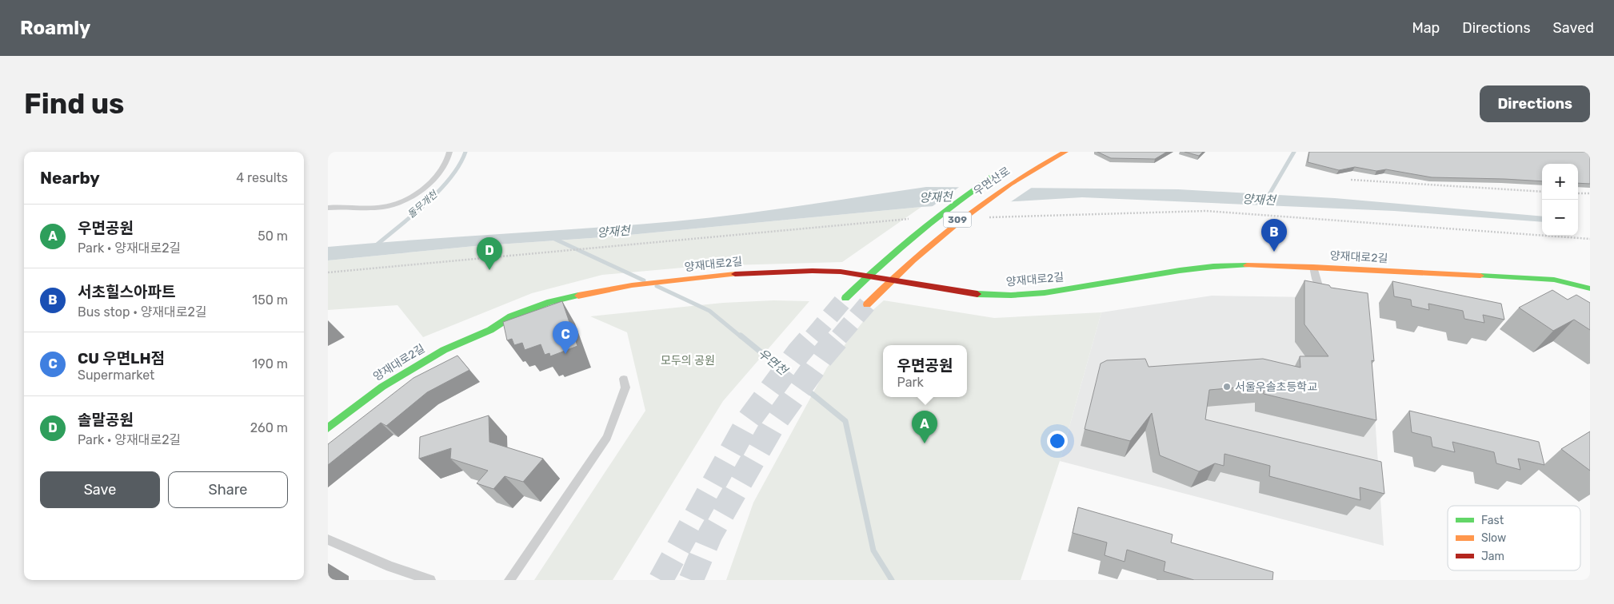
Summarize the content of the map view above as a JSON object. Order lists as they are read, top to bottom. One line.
{"streets":{"main road":["우면산로","309","양재대로2길"]},"water":["양재천","돌무개천","우면천"],"parks":["모두의 공원"],"places":["서울우솔초등학교"],"legend":["Fast","Slow","Jam"],"page":{"header":"Roamly","nav":["Map","Directions","Saved"],"buttons":["Directions",["Save","Share"]],"title":"Find us","heading":["Nearby","4 results"],"map_buttons":["+","−"],"list":[{"mark":"A","name":"우면공원","note":"Park · 양재대로2길","value":"50 m"},{"mark":"B","name":"서초힐스아파트","note":"Bus stop · 양재대로2길","value":"150 m"},{"mark":"C","name":"CU 우면LH점","note":"Supermarket","value":"190 m"},{"mark":"D","name":"솔말공원","note":"Park · 양재대로2길","value":"260 m"}],"pins":["B","D","C","A"],"popup":["우면공원","Park"]}}
